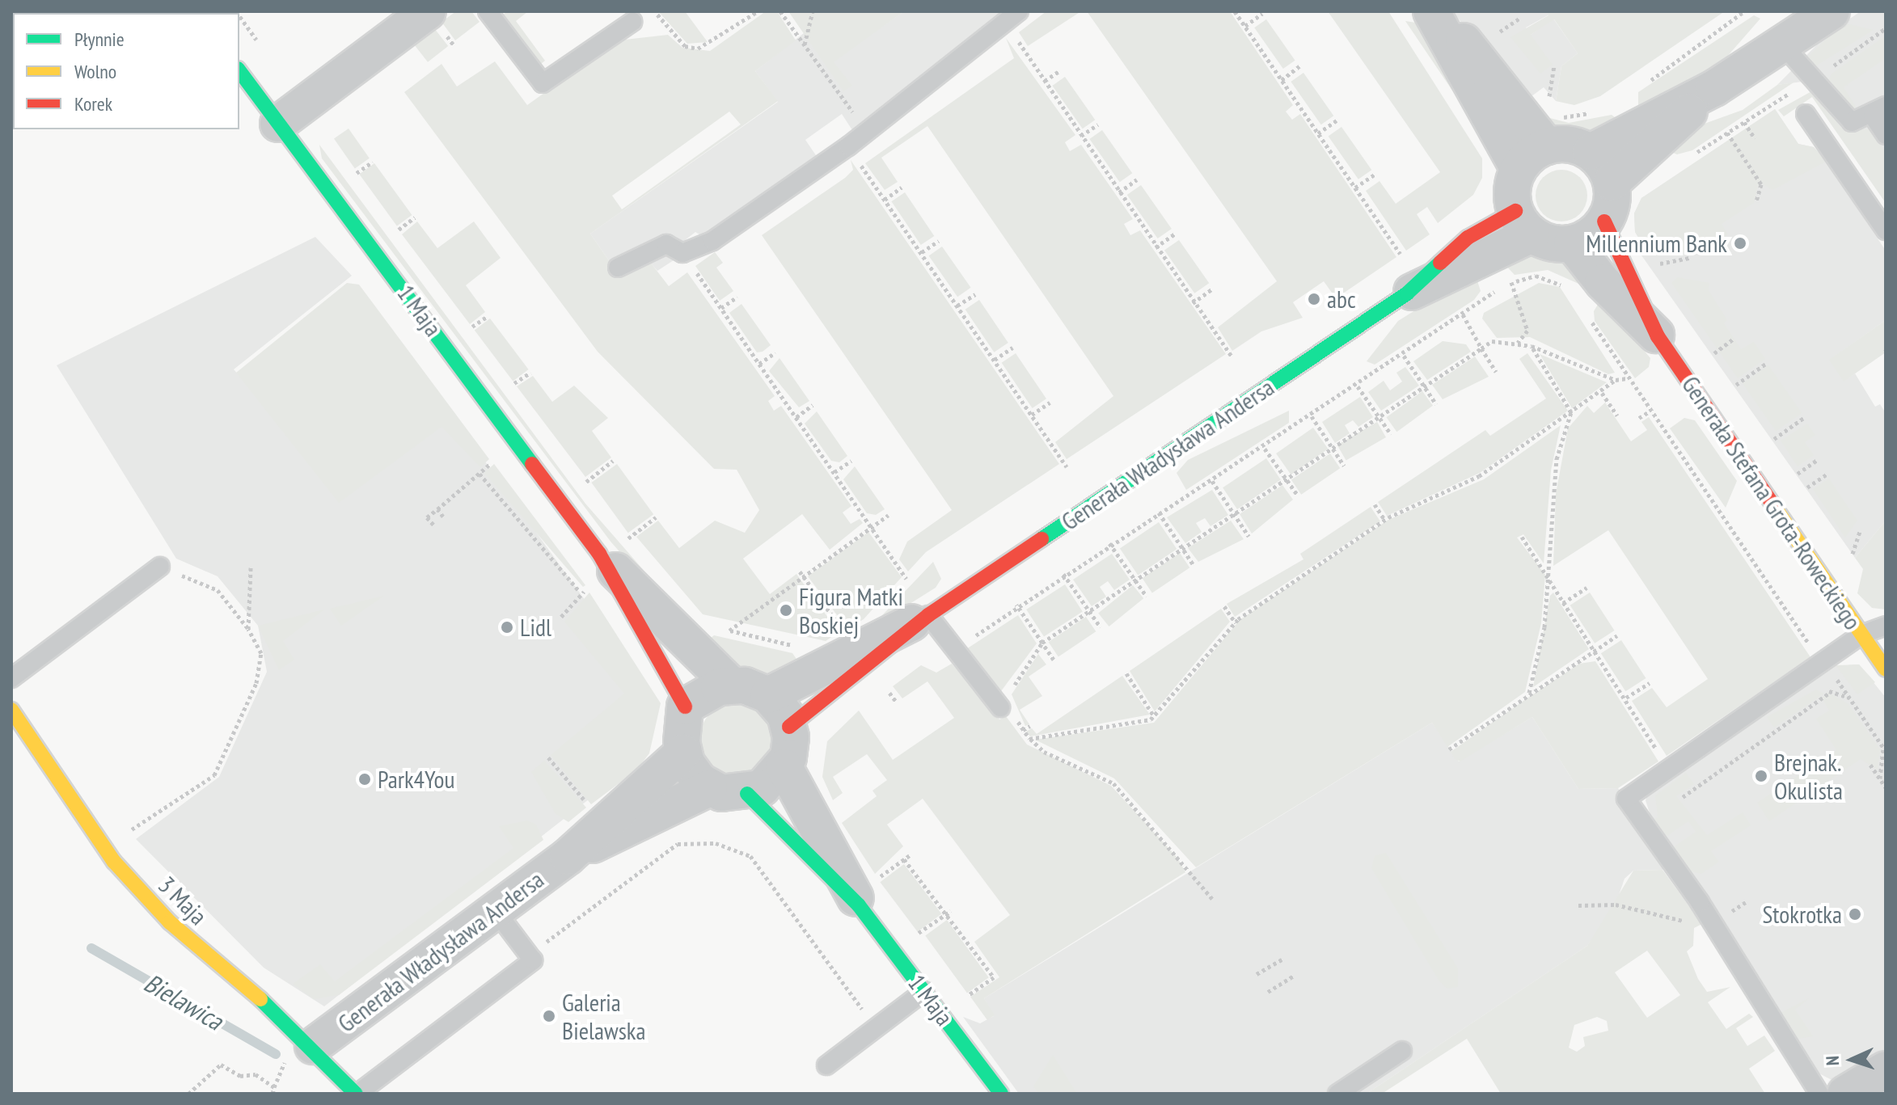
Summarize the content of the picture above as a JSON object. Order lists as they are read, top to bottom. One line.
{"streets":{"street":["1 Maja","Generała Władysława Andersa","Generała Stefana Grota-Roweckiego","3 Maja"]},"crossings":[["1 Maja","Generała Władysława Andersa"],["Generała Władysława Andersa","Generała Stefana Grota-Roweckiego"],["Generała Władysława Andersa","3 Maja"]],"water":["Bielawica"],"places":["Millennium Bank","abc","Figura Matki Boskiej","Lidl","Brejnak. Okulista","Park4You","Stokrotka","Galeria Bielawska"],"legend":["Płynnie","Wolno","Korek"],"north":"left"}
